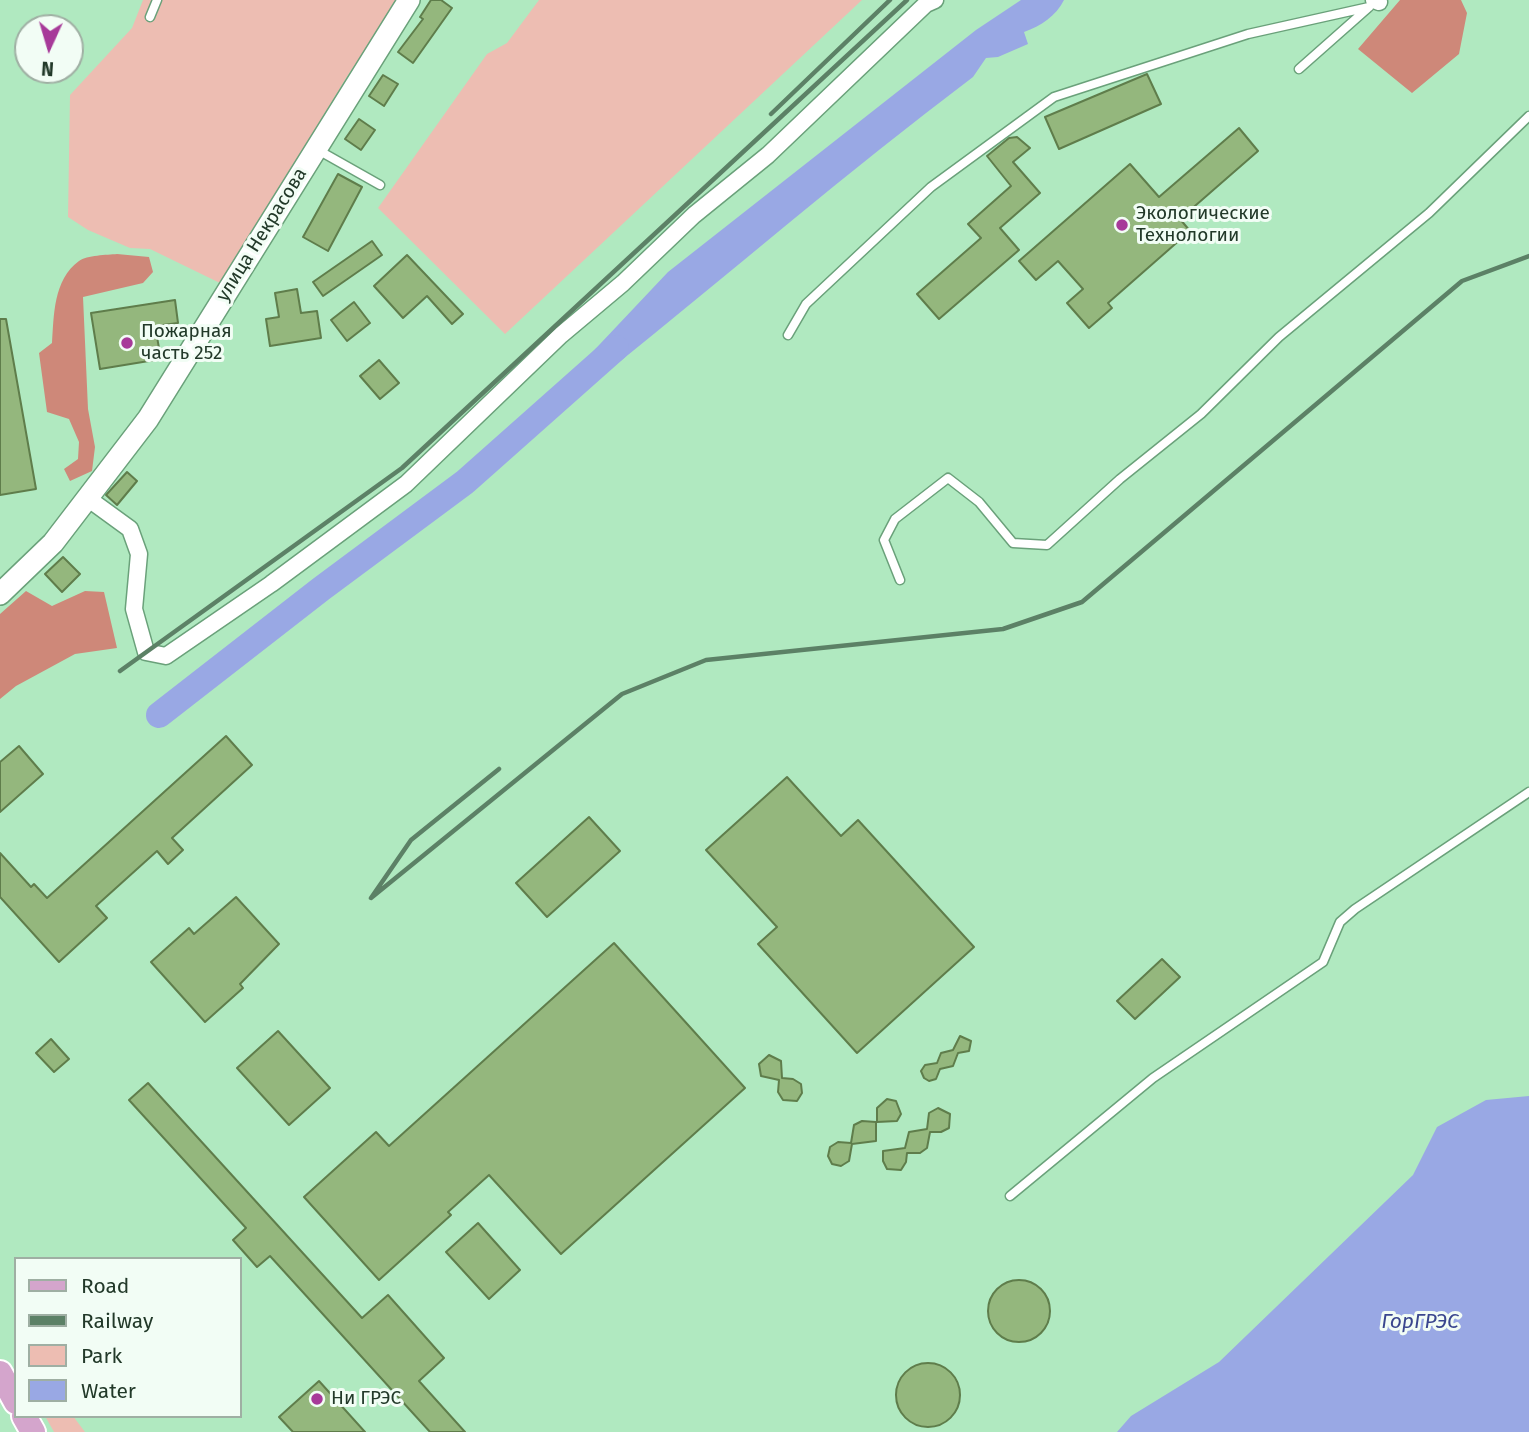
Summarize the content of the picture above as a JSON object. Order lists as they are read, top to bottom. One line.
{"streets":{"street":["улица Некрасова"]},"water":["ГорГРЭС"],"places":["Экологические Технологии","Пожарная часть 252","Ни ГРЭС"],"legend":["Road","Railway","Park","Water"],"north":"bottom"}
